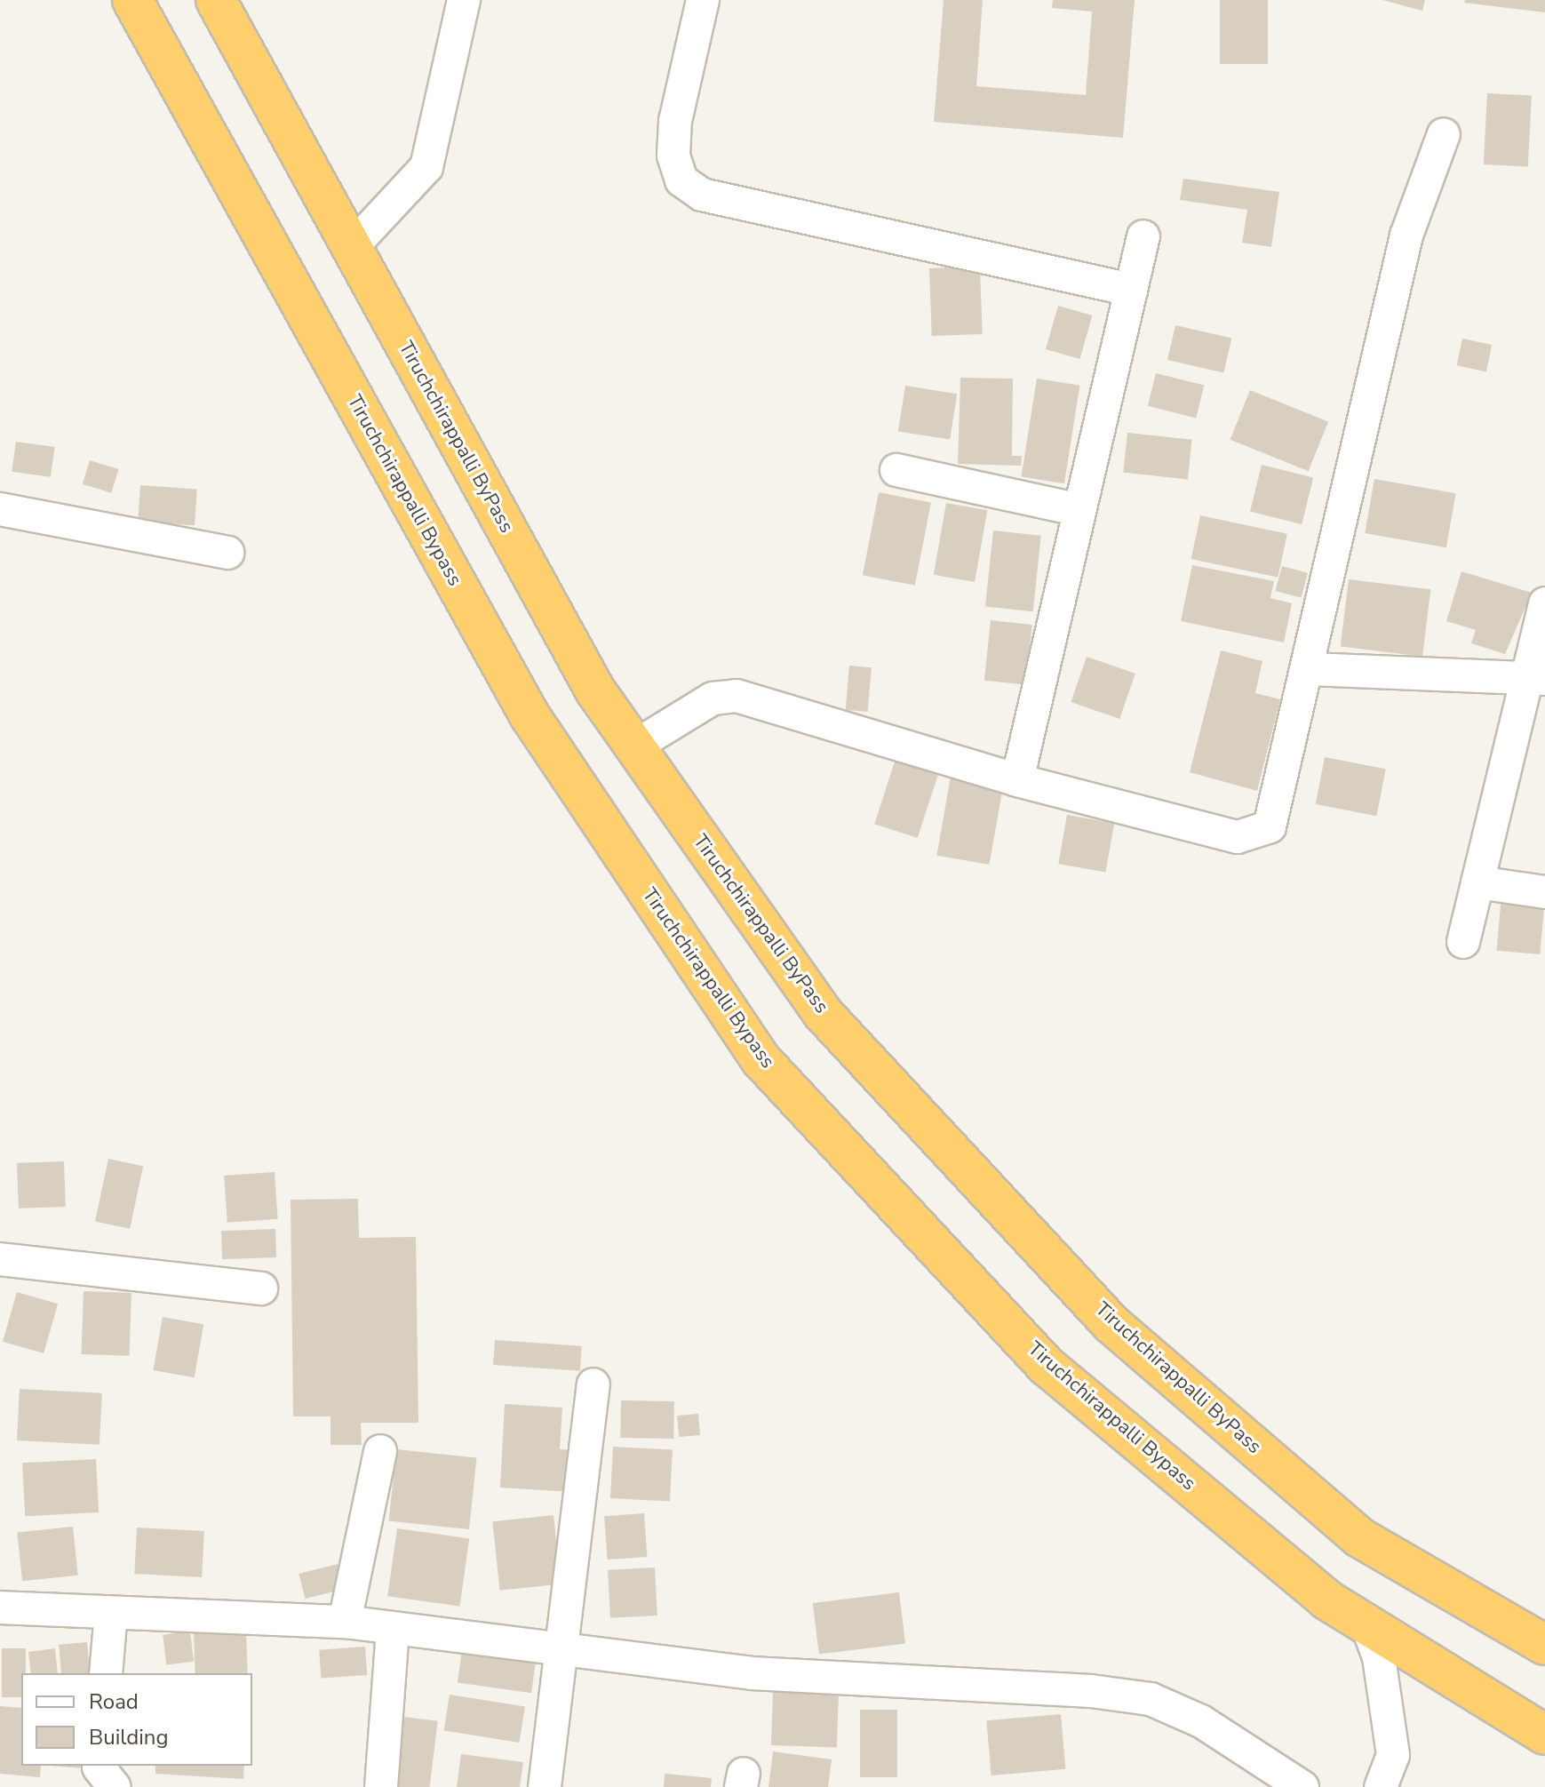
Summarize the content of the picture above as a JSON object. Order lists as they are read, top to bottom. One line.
{"streets":{"highway":["Tiruchchirappalli ByPass","Tiruchchirappalli Bypass"]},"legend":["Road","Building"]}
